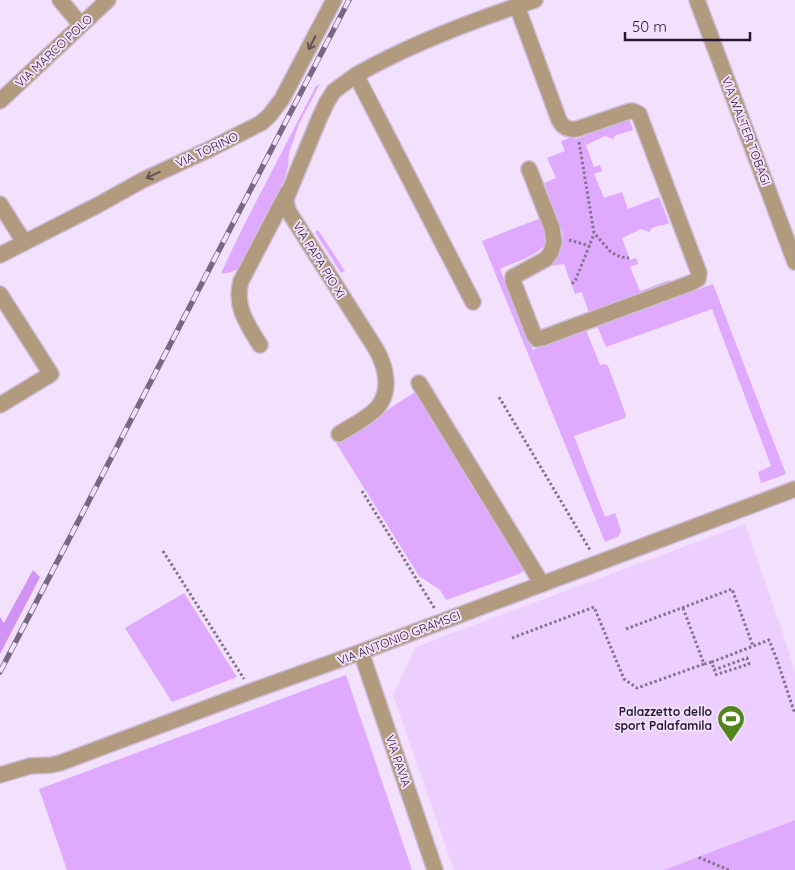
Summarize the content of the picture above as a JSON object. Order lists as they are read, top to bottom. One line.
{"streets":{"street":["VIA MARCO POLO","VIA WALTER TOBAGI","VIA TORINO","VIA PAPA PIO XI","VIA ANTONIO GRAMSCI","VIA PAVIA"]},"crossings":[["VIA ANTONIO GRAMSCI","VIA PAVIA"]],"one_way":["VIA TORINO"],"places":{"sports":["Palazzetto dello sport Palafamila"]},"scale_bar":"50 m"}
